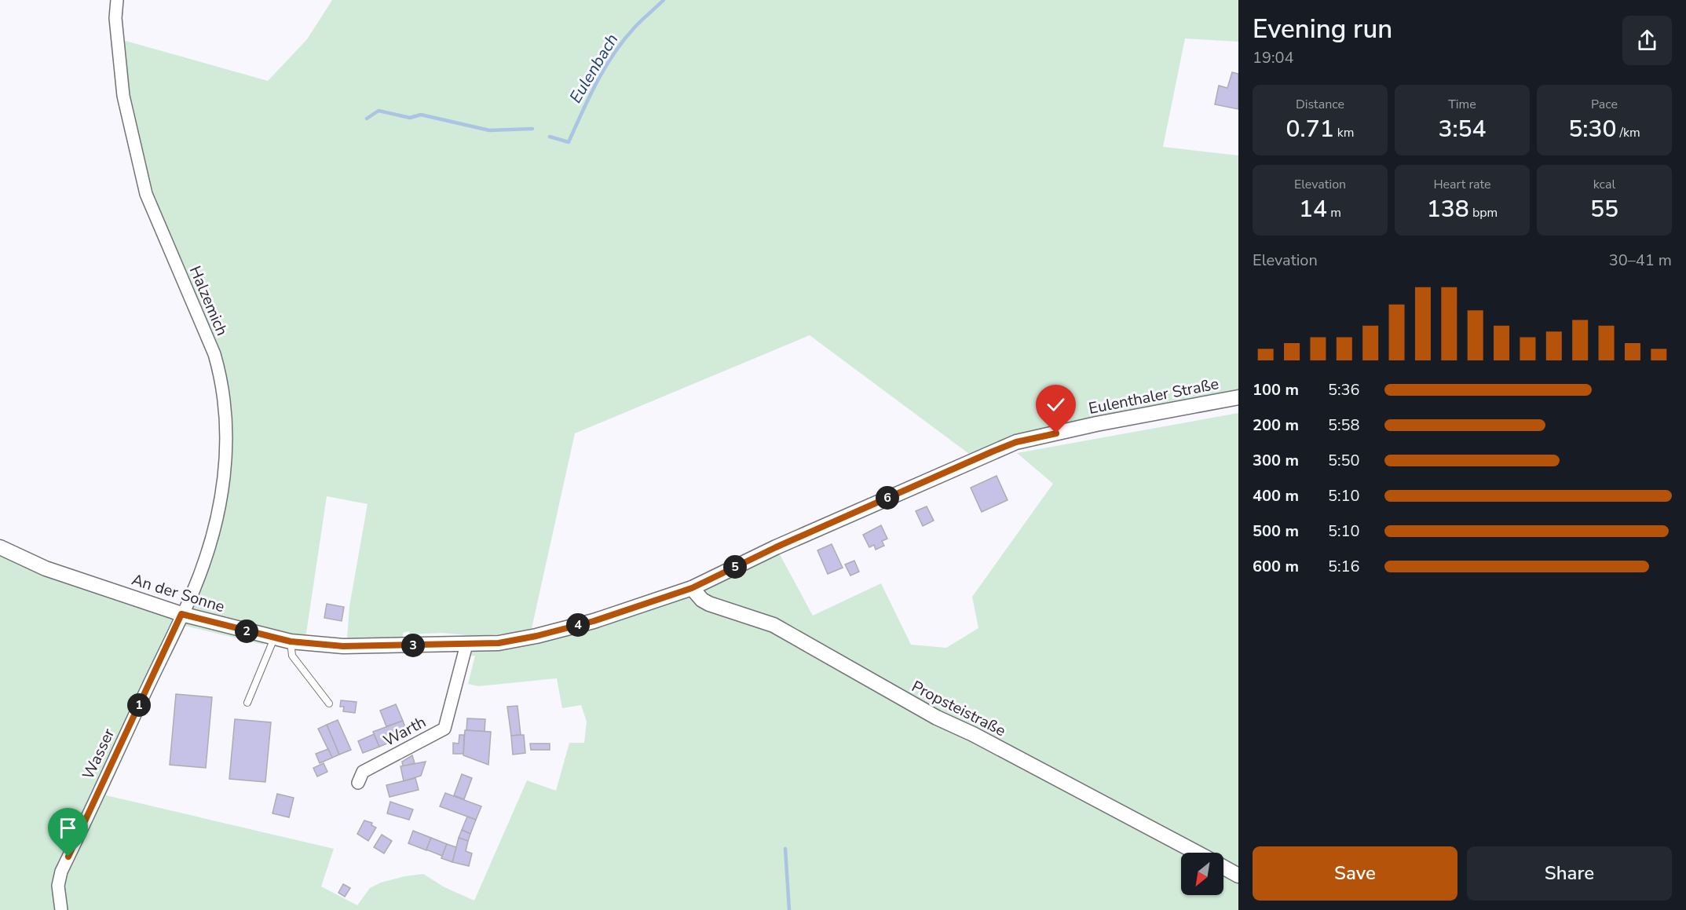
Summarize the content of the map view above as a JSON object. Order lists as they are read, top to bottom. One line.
{"streets":{"street":["Halzemich","Eulenthaler Straße","An der Sonne","Propsteistraße","Warth","Wasser"]},"crossings":[["Halzemich","An der Sonne"],["Halzemich","Wasser"],["Eulenthaler Straße","An der Sonne"],["Eulenthaler Straße","Propsteistraße"],["Eulenthaler Straße","Warth"],["An der Sonne","Warth"],["An der Sonne","Wasser"]],"water":["Eulenbach"],"north":"bottom left","page":{"heading":["Evening run","19:04"],"stats":[["Distance","0.71 km"],["Time","3:54"],["Pace","5:30 /km"],["Elevation","14 m"],["Heart rate","138 bpm"],["kcal","55"]],"chart":["Elevation","30–41 m"],"list":[{"name":"100 m","note":"5:36"},{"name":"200 m","note":"5:58"},{"name":"300 m","note":"5:50"},{"name":"400 m","note":"5:10"},{"name":"500 m","note":"5:10"},{"name":"600 m","note":"5:16"}],"pins":["6","5","4","2","3","1"],"buttons":["Save","Share"]}}
